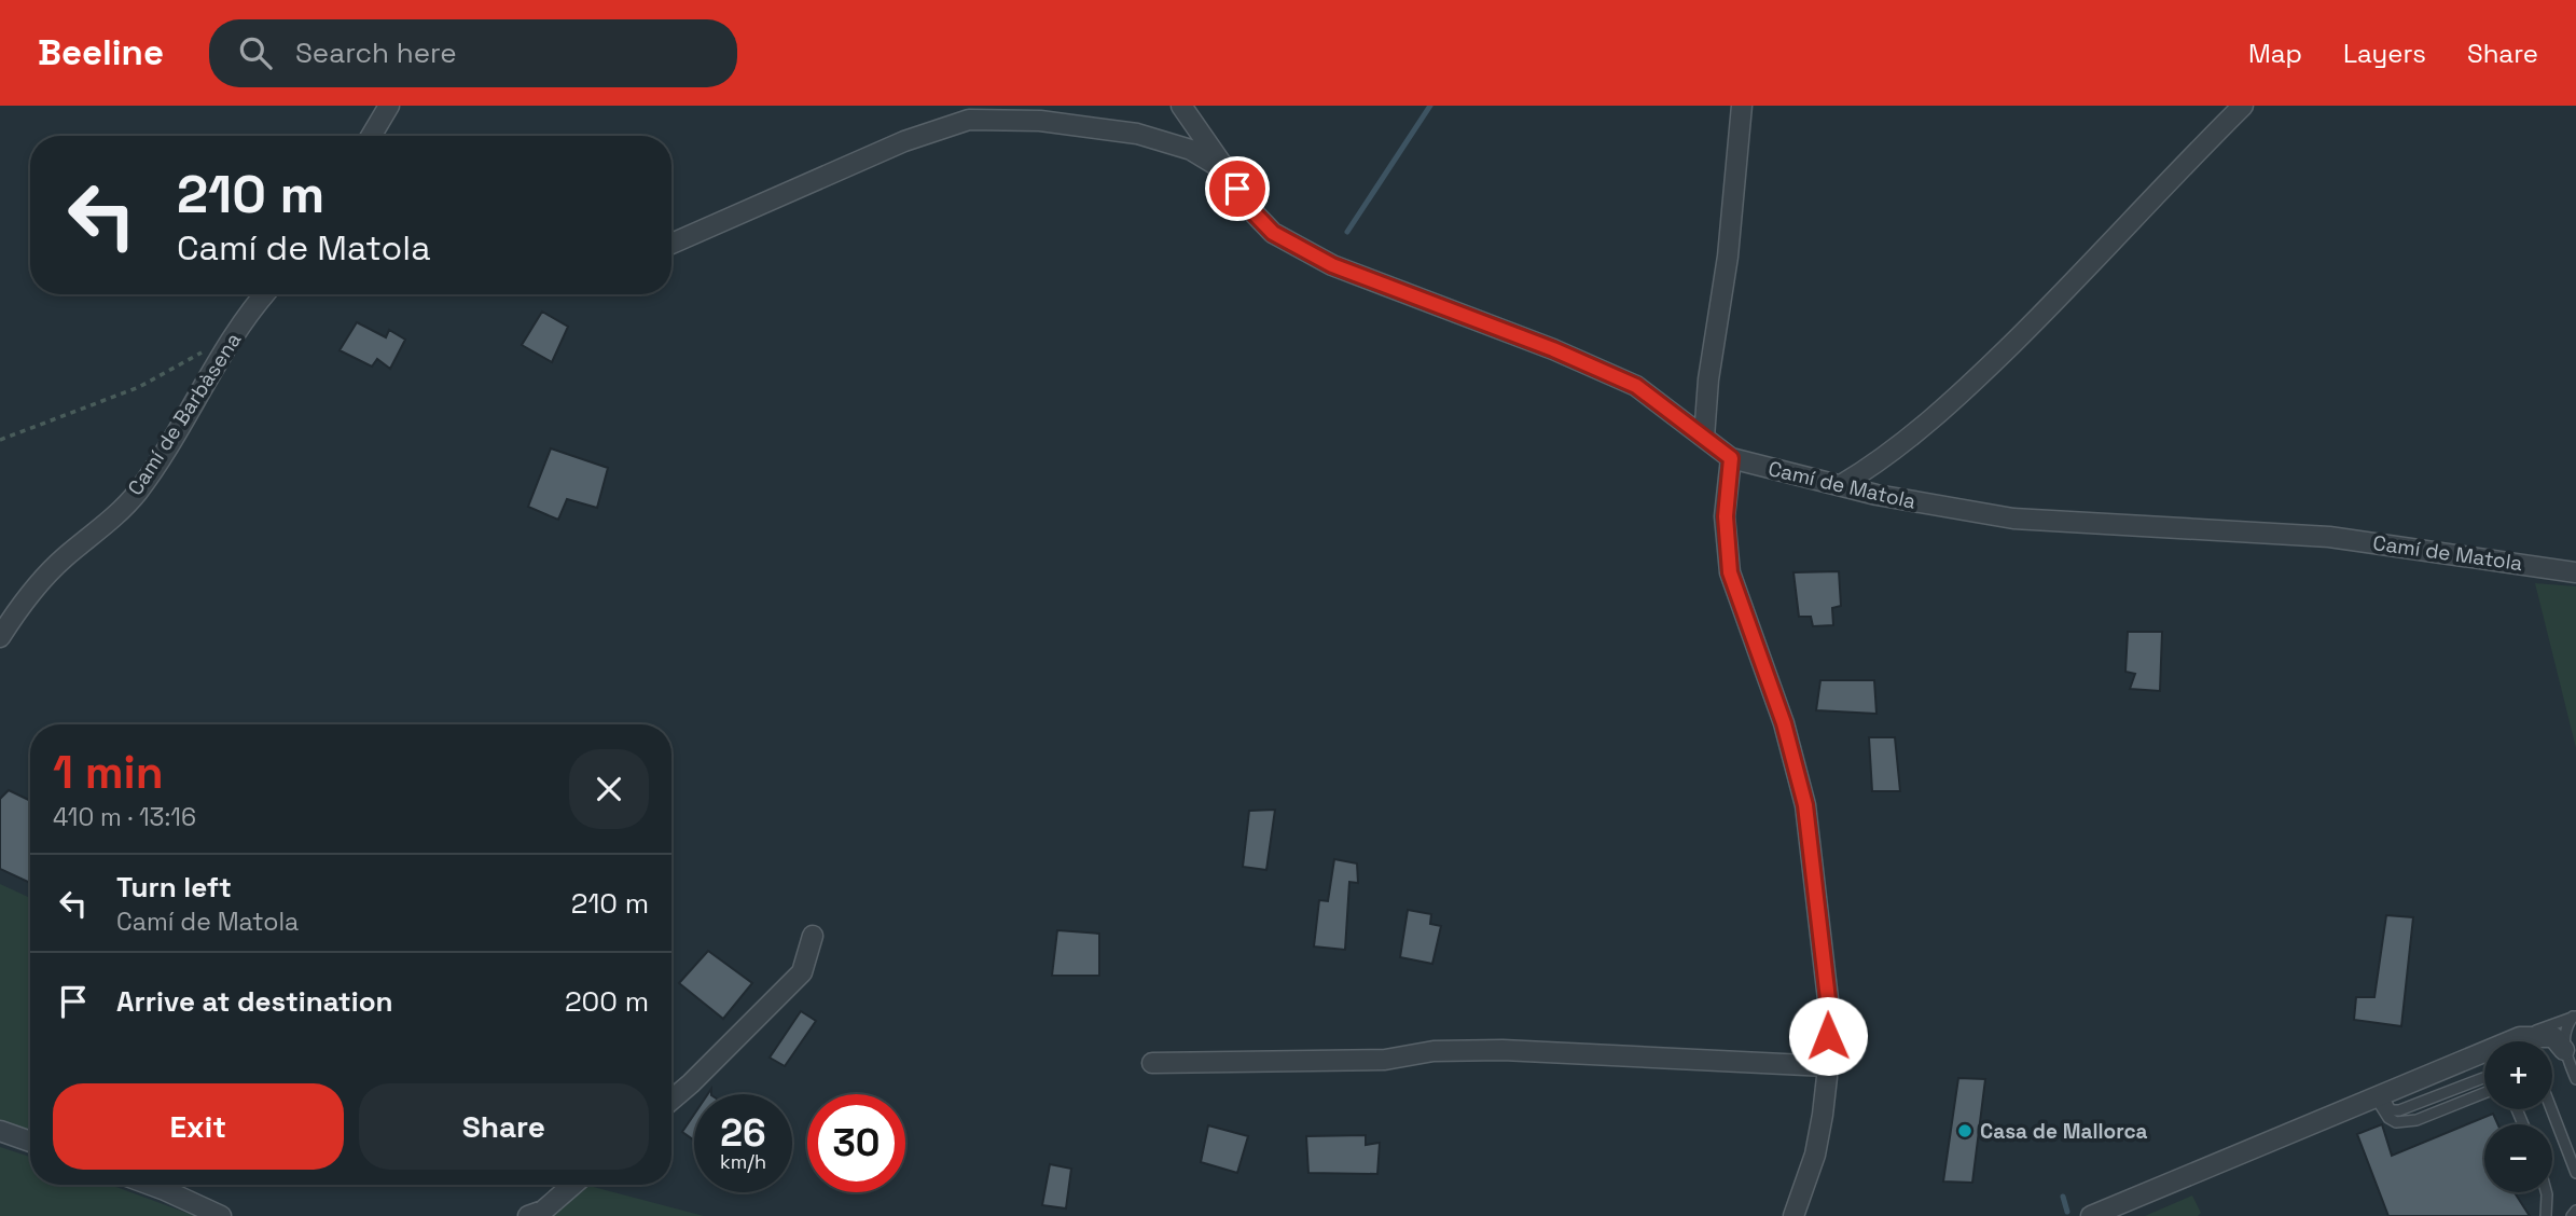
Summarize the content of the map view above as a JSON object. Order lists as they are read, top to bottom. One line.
{"streets":{"street":["Camí de Barbàsena","Camí de Matola"]},"places":["Casa de Mallorca"],"page":{"header":"Beeline","search":"Search here","nav":["Map","Layers","Share"],"turn":["210 m","Camí de Matola"],"heading":["1 min","410 m · 13:16"],"list":[{"name":"Turn left","note":"Camí de Matola","value":"210 m"},{"name":"Arrive at destination","value":"200 m"}],"map_buttons":["+","−"],"buttons":["Exit","Share"],"speed":"26 km/h","limit":"30"}}
